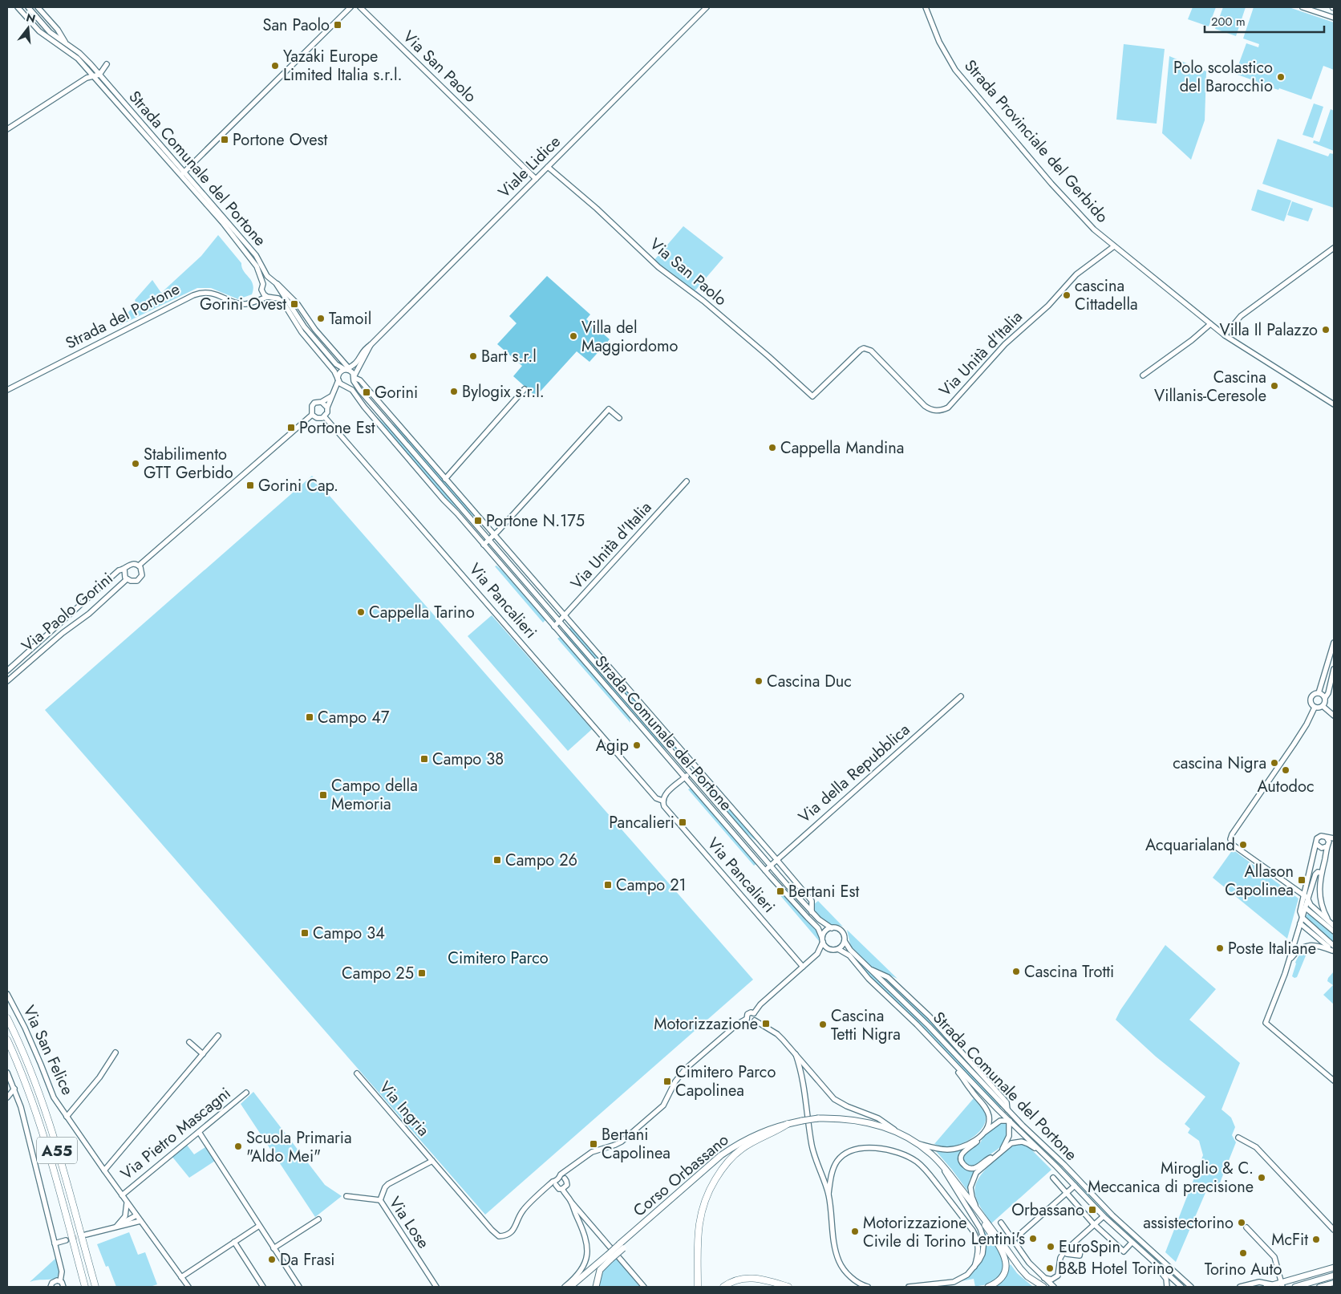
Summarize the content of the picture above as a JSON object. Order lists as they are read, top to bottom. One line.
{"streets":{"highway":["A55"],"main road":["Corso Orbassano"],"street":["Via San Paolo","Strada Provinciale del Gerbido","Viale Lidice","Strada Comunale del Portone","Strada del Portone","Via Unità d'Italia","Via Pancalieri","Via Paolo Gorini","Via della Repubblica","Via San Felice","Via Ingria","Via Pietro Mascagni","Via Lose"]},"crossings":[["Via San Paolo","Viale Lidice"],["Via San Paolo","Via Unità d'Italia"],["Strada Provinciale del Gerbido","Via Unità d'Italia"],["Viale Lidice","Strada Comunale del Portone"],["Viale Lidice","Via Paolo Gorini"],["Strada Comunale del Portone","Via Unità d'Italia"],["Strada Comunale del Portone","Via Paolo Gorini"],["Strada Comunale del Portone","Via della Repubblica"],["Strada Comunale del Portone","Corso Orbassano"],["Via Pancalieri","Via Paolo Gorini"],["Via San Felice","Via Pietro Mascagni"]],"parks":["Cimitero Parco"],"places":{"transit":["San Paolo","Portone Ovest","Gorini Ovest","Gorini","Portone Est","Gorini Cap.","Portone N.175","Campo 47","Campo 38","Campo della Memoria","Pancalieri","Campo 26","Allason Capolinea","Campo 21","Bertani Est","Campo 34","Campo 25","Motorizzazione","Cimitero Parco Capolinea","Bertani Capolinea","Orbassano"],"other":["Yazaki Europe Limited Italia s.r.l.","Polo scolastico del Barocchio","cascina Cittadella","Tamoil","Villa Il Palazzo","Villa del Maggiordomo","Bart s.r.l","Cascina Villanis-Ceresole","Bylogix s.r.l.","Cappella Mandina","Stabilimento GTT Gerbido","Cappella Tarino","Cascina Duc","Agip","cascina Nigra","Autodoc","Acquarialand","Poste Italiane","Cascina Trotti","Cascina Tetti Nigra","Scuola Primaria \"Aldo Mei\"","Miroglio & C. Meccanica di precisione","assistectorino","Motorizzazione Civile di Torino","Lentini's","McFit","EuroSpin","Torino Auto","Da Frasi","B&B Hotel Torino"]},"scale_bar":"200 m","north":"top"}
